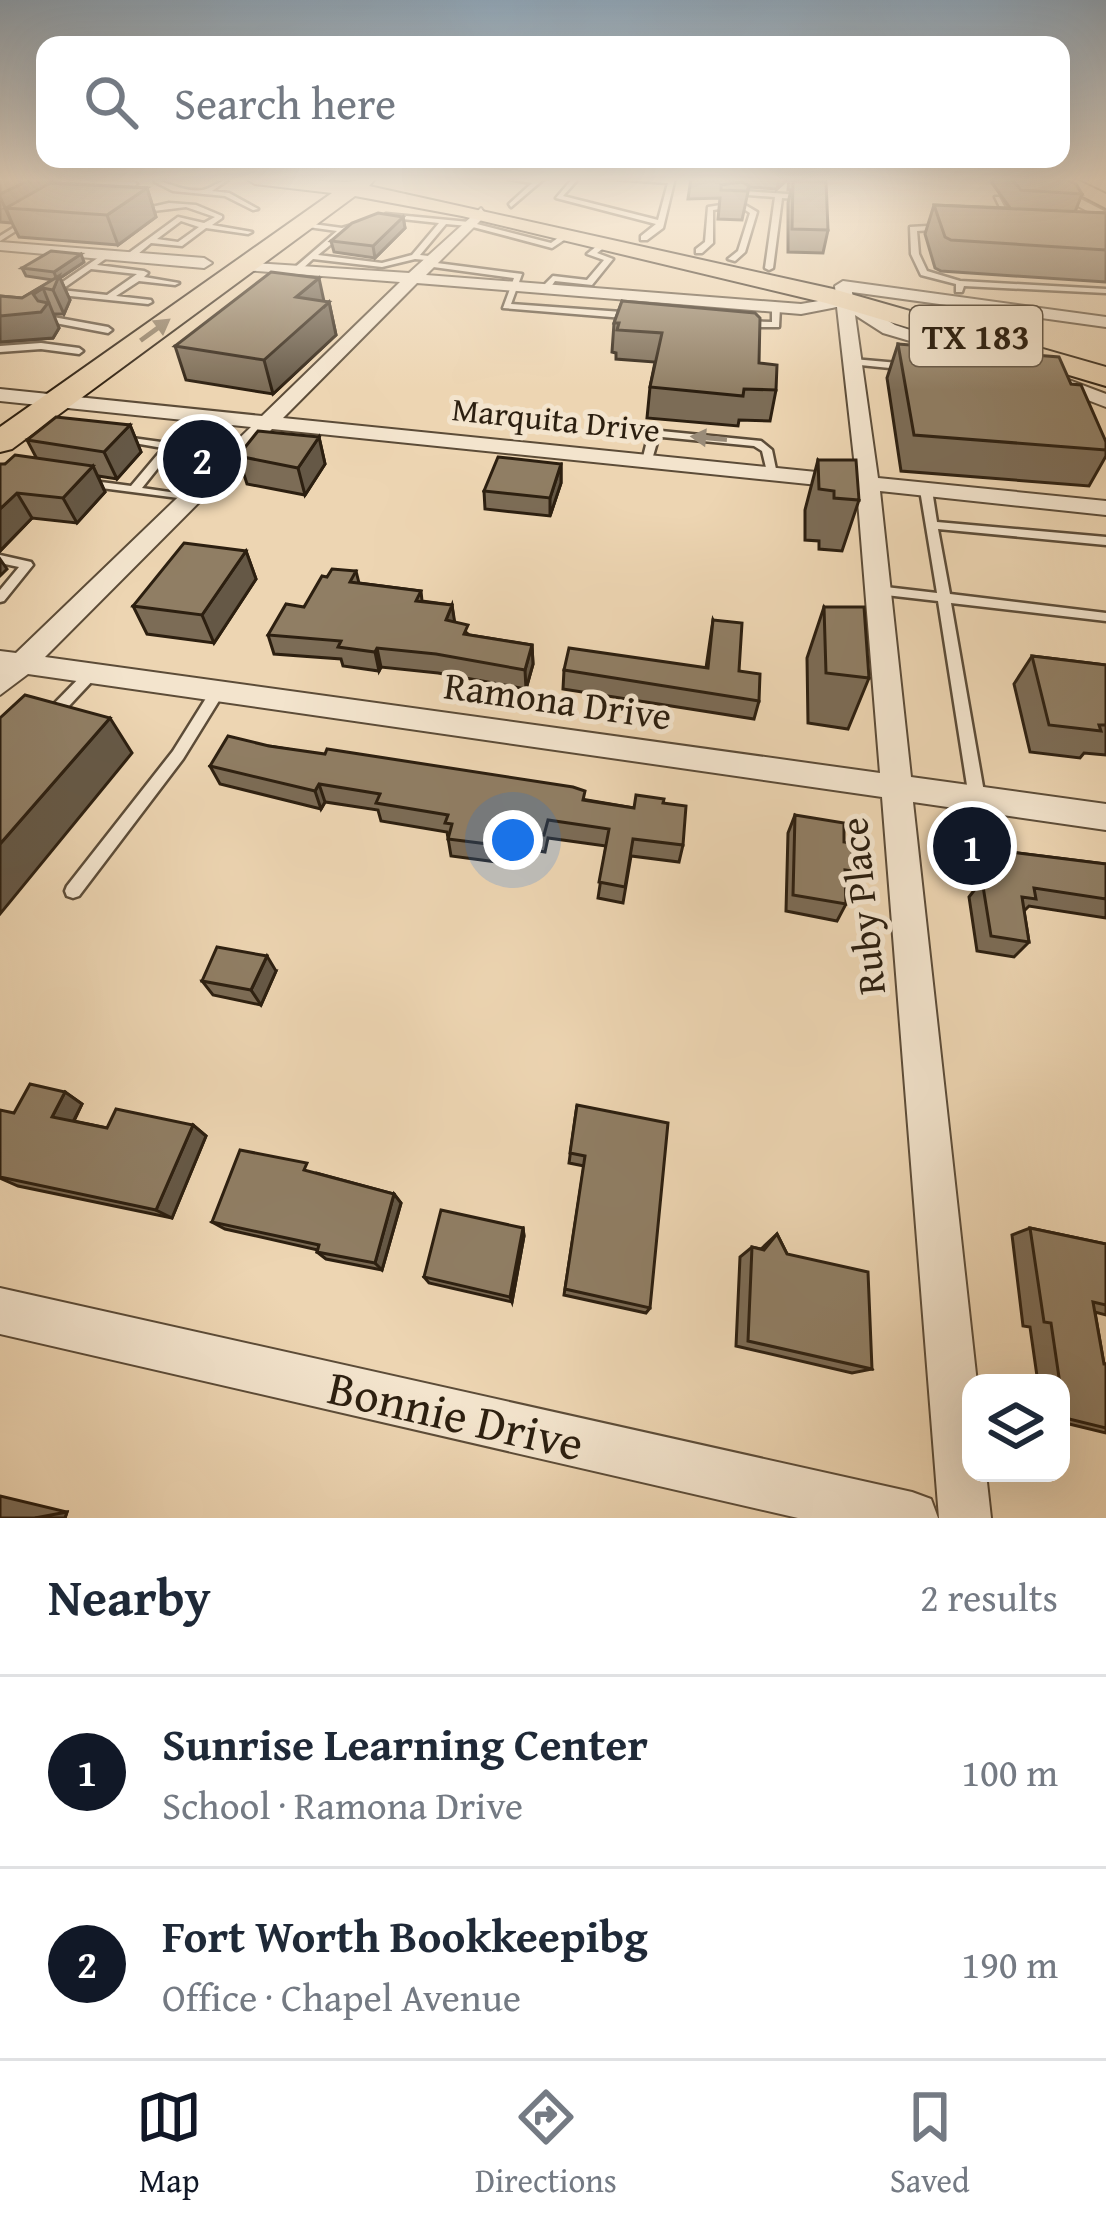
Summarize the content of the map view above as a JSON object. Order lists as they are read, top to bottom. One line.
{"streets":{"main road":["TX 183"],"street":["Marquita Drive","Ramona Drive","Ruby Place","Bonnie Drive"]},"crossings":[["TX 183","Ruby Place"],["Marquita Drive","Ruby Place"],["Ramona Drive","Ruby Place"]],"page":{"search":"Search here","pins":["2","1"],"heading":["Nearby","2 results"],"list":[{"mark":"1","name":"Sunrise Learning Center","note":"School · Ramona Drive","value":"100 m"},{"mark":"2","name":"Fort Worth Bookkeepibg","note":"Office · Chapel Avenue","value":"190 m"}],"nav":["Map","Directions","Saved"]}}
